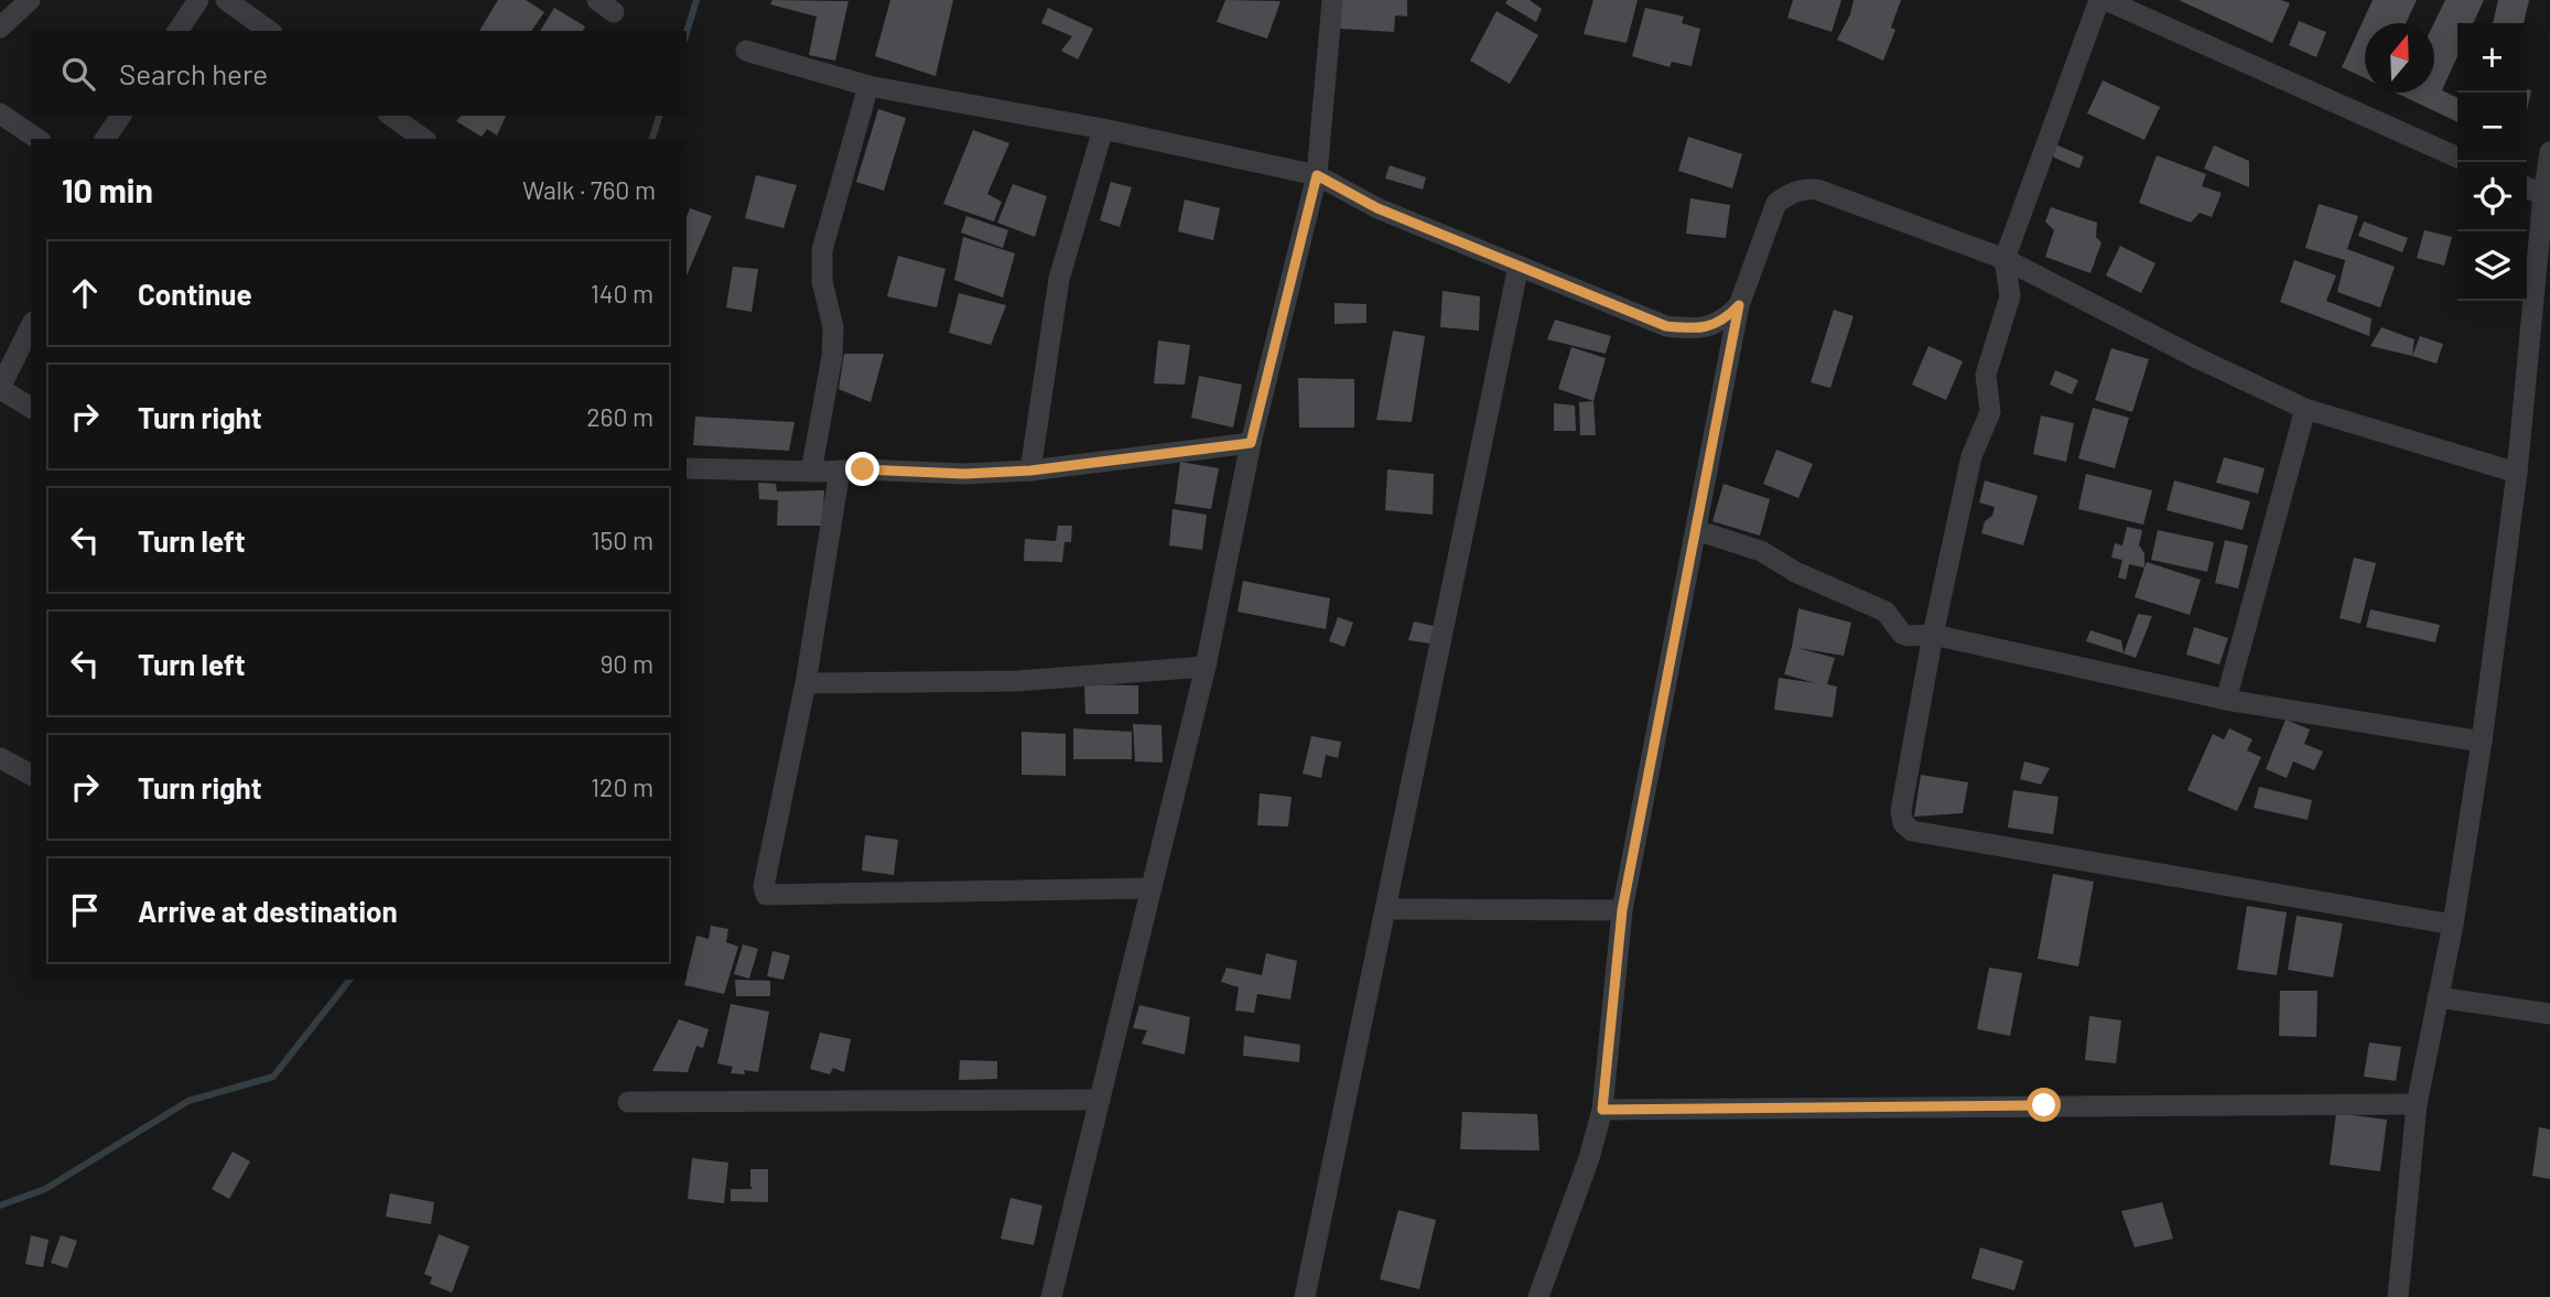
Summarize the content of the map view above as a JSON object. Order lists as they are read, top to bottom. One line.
{"north":"top","page":{"map_buttons":["+","−"],"search":"Search here","heading":["10 min","Walk · 760 m"],"list":[["Continue","140 m"],["Turn right","260 m"],["Turn left","150 m"],["Turn left","90 m"],["Turn right","120 m"],"Arrive at destination"]}}
